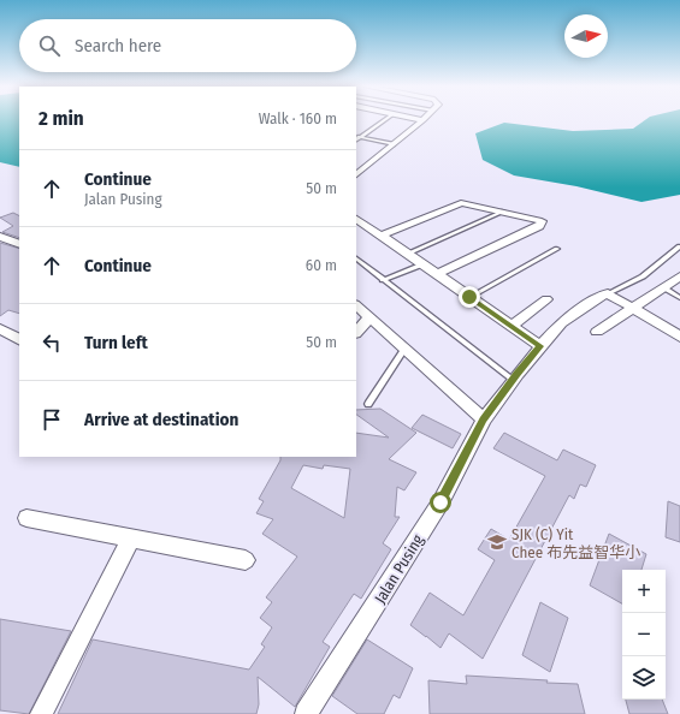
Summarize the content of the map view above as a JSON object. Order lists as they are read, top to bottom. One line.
{"streets":{"street":["Jalan Pusing"]},"places":{"school or university":["SJK (C) Yit Chee 布先益智华小"]},"north":"right","page":{"search":"Search here","heading":["2 min","Walk · 160 m"],"list":[["Continue","Jalan Pusing","50 m"],["Continue","60 m"],["Turn left","50 m"],"Arrive at destination"],"map_buttons":["+","−"]}}
